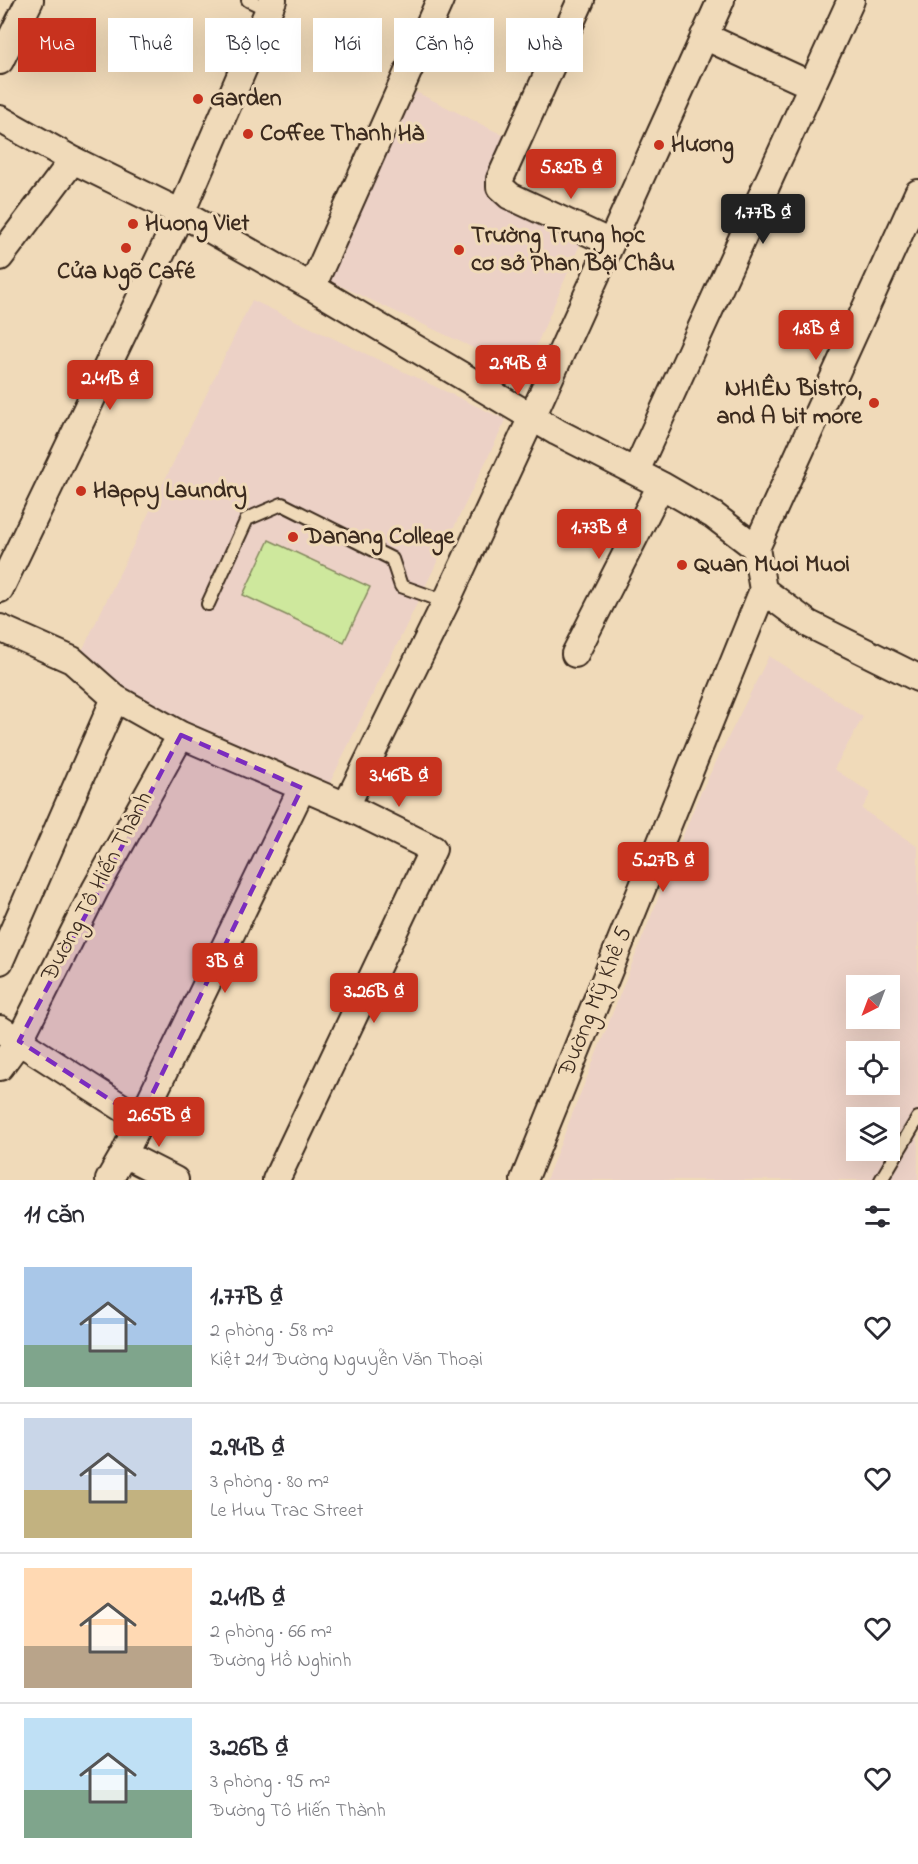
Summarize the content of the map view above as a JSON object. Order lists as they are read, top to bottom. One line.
{"streets":{"street":["Đường Tô Hiến Thành","Đường Mỹ Khê 5"]},"places":["Garden","Coffee Thanh Hà","Hương","Huong Viet","Cửa Ngõ Café","Trường Trung học cơ sở Phan Bội Châu","NHIÊN Bistro, and A bit more","Happy Laundry","Danang College","Quan Muoi Muoi"],"north":"bottom left","page":{"chip":["Mua","Thuê","Bộ lọc","Mới","Căn hộ","Nhà"],"price":["5.82B ₫","1.77B ₫","1.8B ₫","2.94B ₫","2.41B ₫","1.73B ₫","3.46B ₫","5.27B ₫","3B ₫","3.26B ₫","2.65B ₫"],"heading":"11 căn","list":[{"name":"1.77B ₫","note":"2 phòng · 58 m² · Kiệt 211 Đường Nguyễn Văn Thoại"},{"name":"2.94B ₫","note":"3 phòng · 80 m² · Le Huu Trac Street"},{"name":"2.41B ₫","note":"2 phòng · 66 m² · Đường Hồ Nghinh"},{"name":"3.26B ₫","note":"3 phòng · 95 m² · Đường Tô Hiến Thành"}]}}
